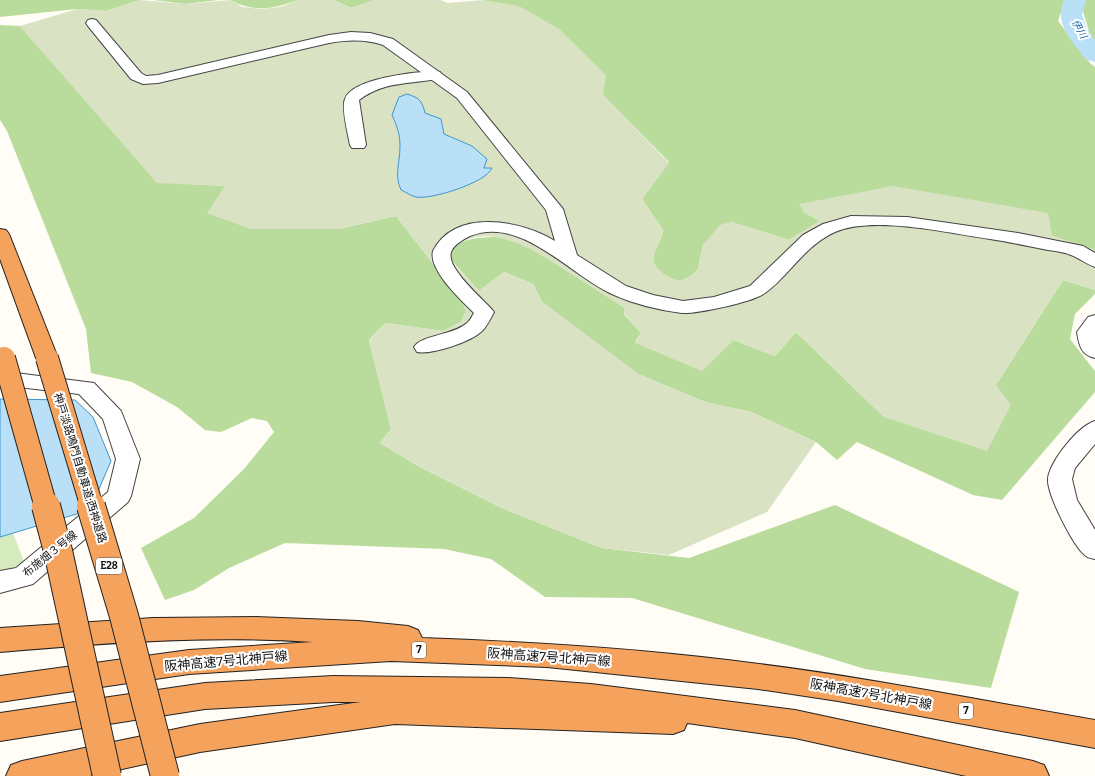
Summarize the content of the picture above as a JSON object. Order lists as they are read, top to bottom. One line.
{"streets":{"highway":["神戸淡路鳴門自動車道;西神道路","E28","7","阪神高速7号北神戸線"],"street":["布施畑３号線"]},"water":["伊川"]}
